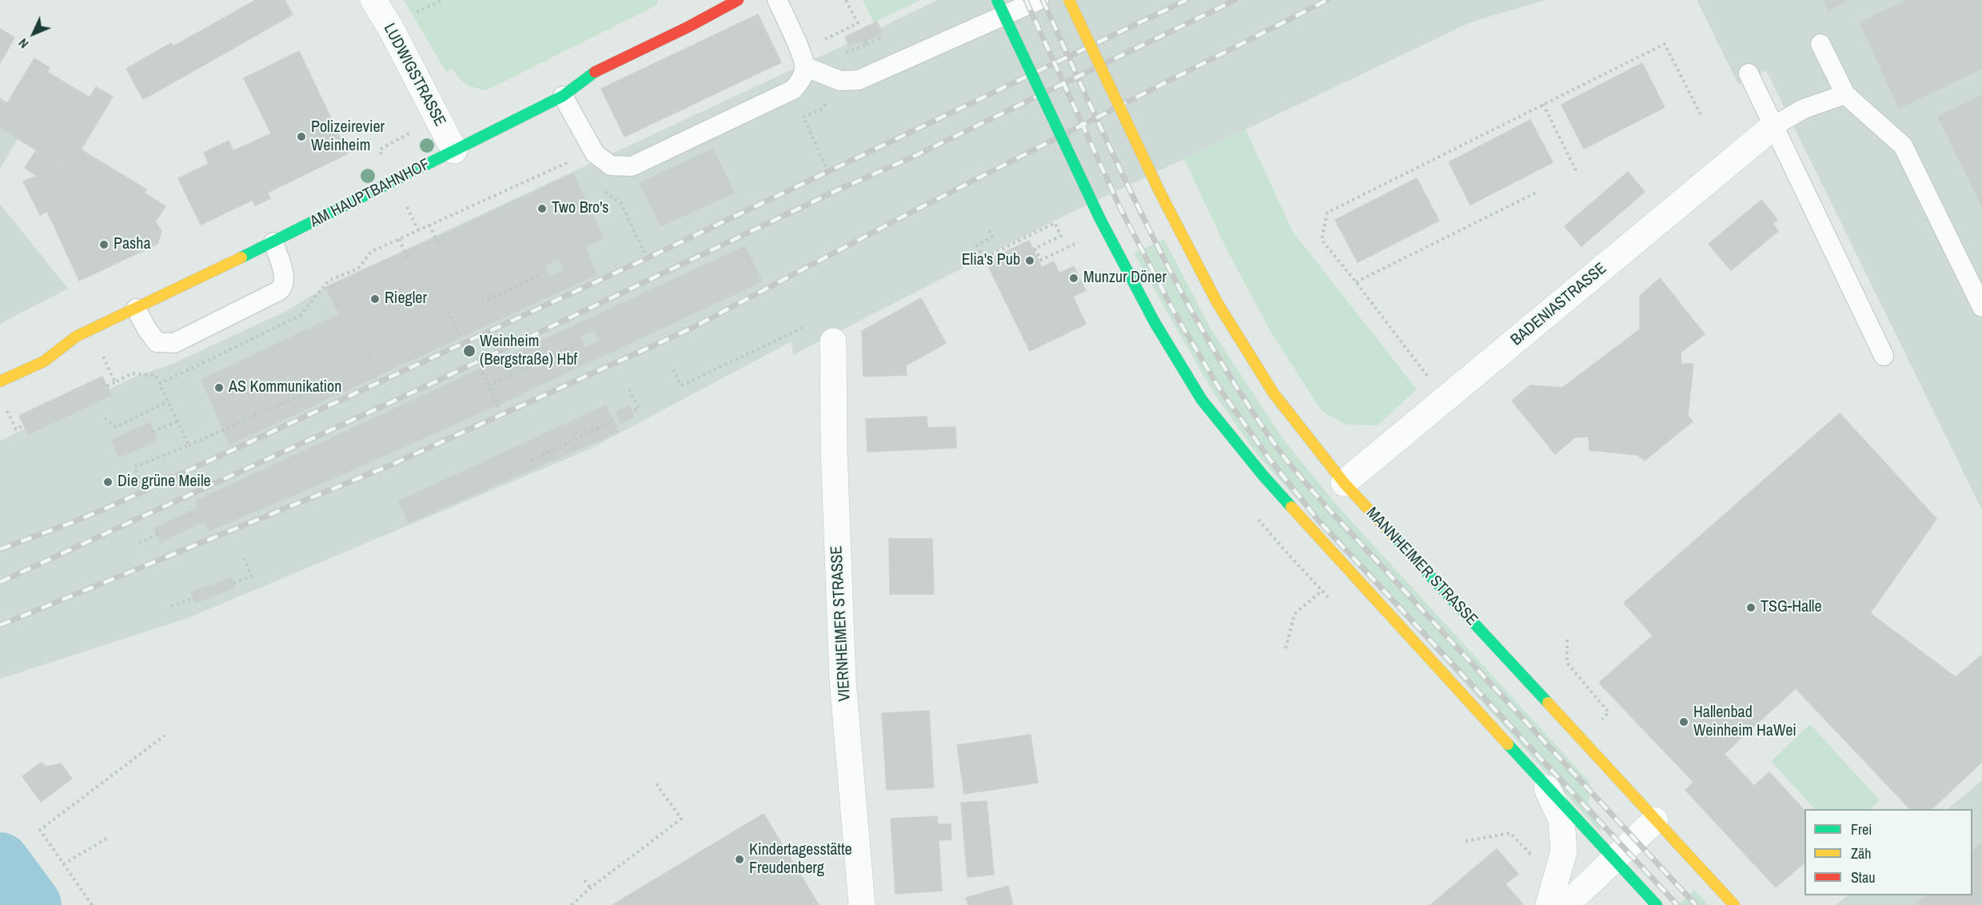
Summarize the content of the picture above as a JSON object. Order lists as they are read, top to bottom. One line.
{"streets":{"main road":["AM HAUPTBAHNHOF","MANNHEIMER STRASSE"],"street":["LUDWIGSTRASSE","BADENIASTRASSE","VIERNHEIMER STRASSE"]},"crossings":[["LUDWIGSTRASSE","AM HAUPTBAHNHOF"],["BADENIASTRASSE","MANNHEIMER STRASSE"]],"places":["Polizeirevier Weinheim","Two Bro's","Pasha","Elia's Pub","Munzur Döner","Riegler","Weinheim (Bergstraße) Hbf","AS Kommunikation","Die grüne Meile","TSG-Halle","Hallenbad Weinheim HaWei","Kindertagesstätte Freudenberg"],"legend":["Frei","Zäh","Stau"],"north":"bottom left"}
